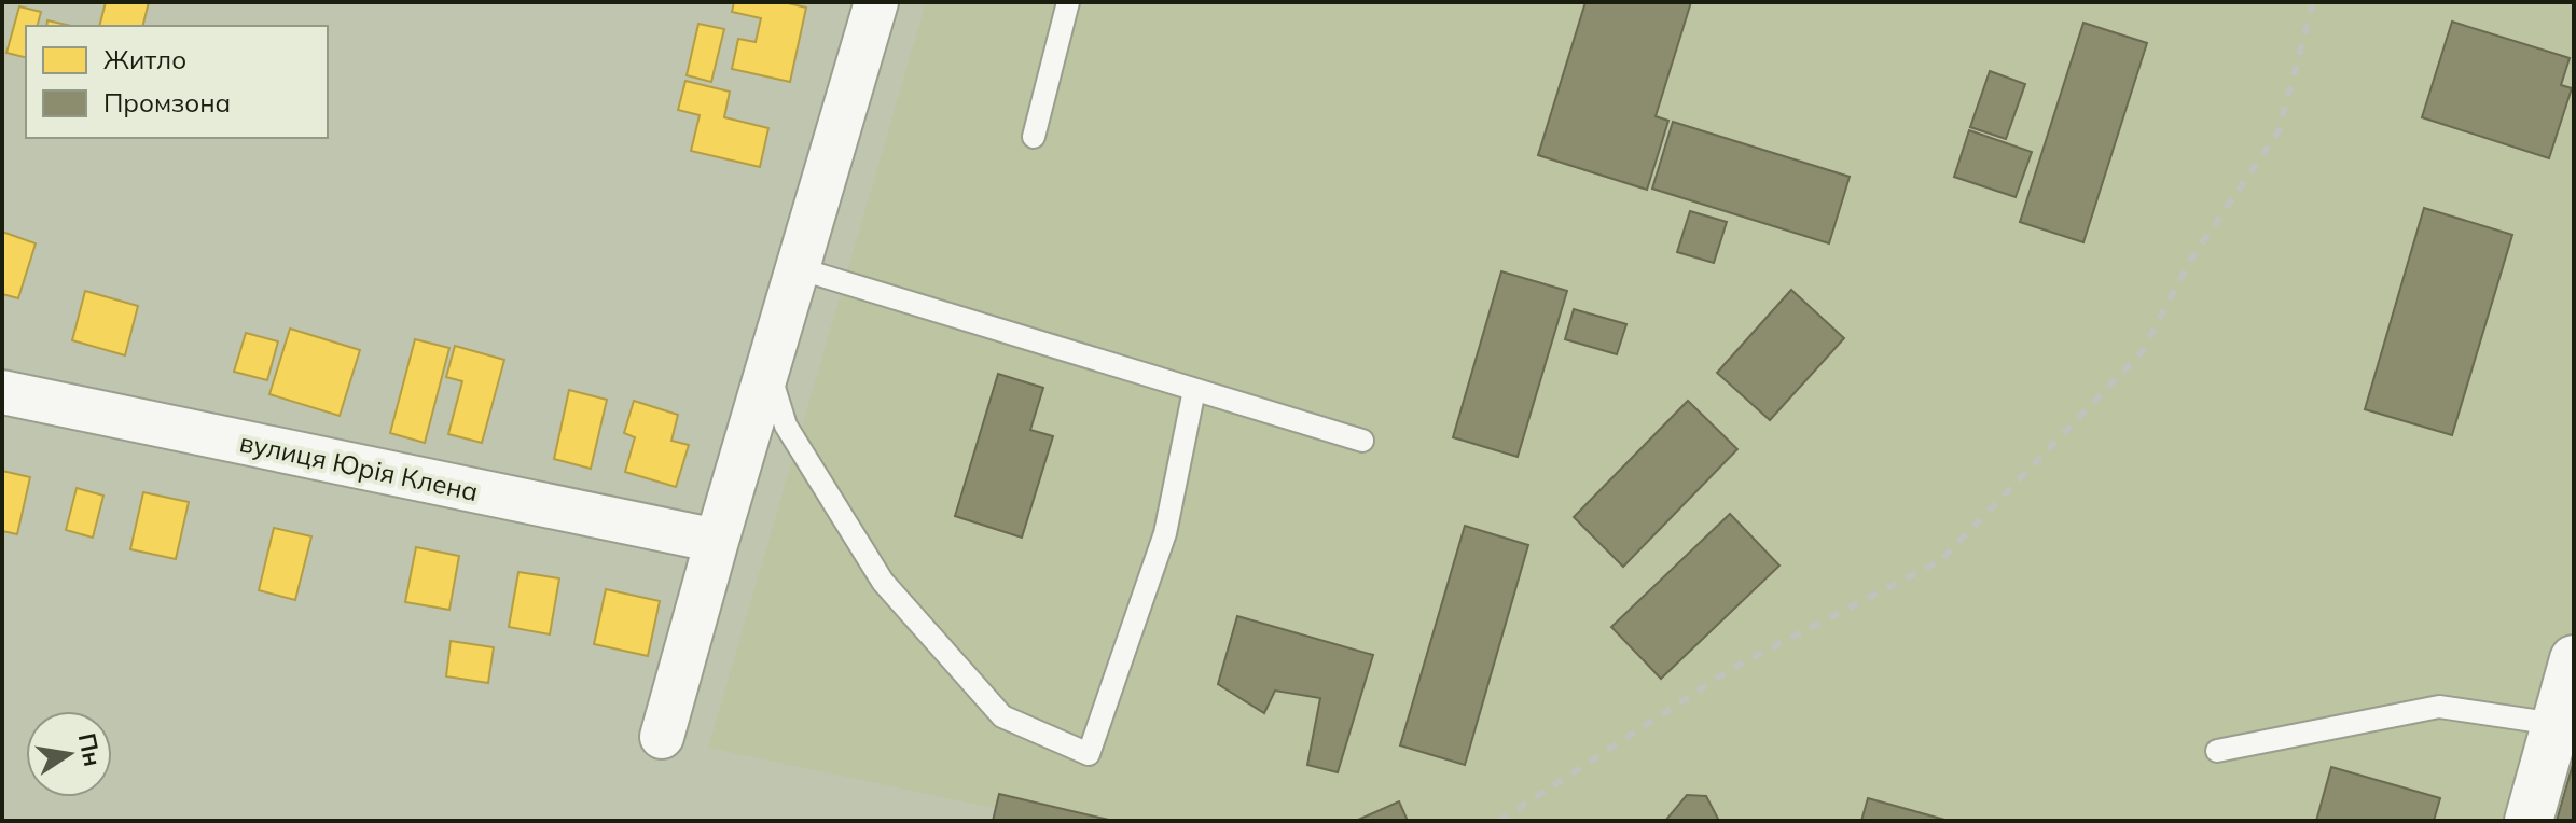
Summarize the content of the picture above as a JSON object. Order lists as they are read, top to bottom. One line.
{"streets":{"street":["вулиця Юрія Клена"]},"legend":["Житло","Промзона"],"north":"right"}
